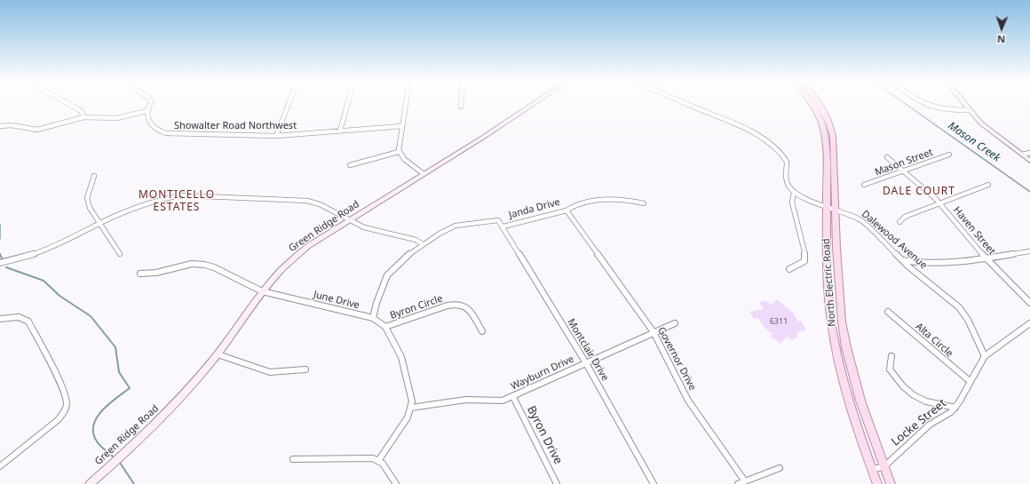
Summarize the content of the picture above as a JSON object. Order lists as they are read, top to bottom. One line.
{"streets":{"main road":["North Electric Road"],"street":["Showalter Road Northwest","Mason Street","Janda Drive","Green Ridge Road","Haven Street","Dalewood Avenue","June Drive","Byron Circle","Alta Circle","Montclair Drive","Governor Drive","Wayburn Drive","Locke Street","Byron Drive"]},"crossings":[["Mason Street","Haven Street"],["Janda Drive","June Drive"],["Janda Drive","Montclair Drive"],["Janda Drive","Governor Drive"],["Green Ridge Road","June Drive"],["Dalewood Avenue","North Electric Road"],["Dalewood Avenue","Locke Street"],["North Electric Road","Locke Street"],["June Drive","Byron Circle"],["June Drive","Wayburn Drive"],["Alta Circle","Locke Street"],["Montclair Drive","Wayburn Drive"],["Governor Drive","Wayburn Drive"],["Wayburn Drive","Byron Drive"]],"districts":["DALE COURT","MONTICELLO ESTATES"],"water":["Mason Creek"],"house_numbers":["6311"],"north":"bottom"}
